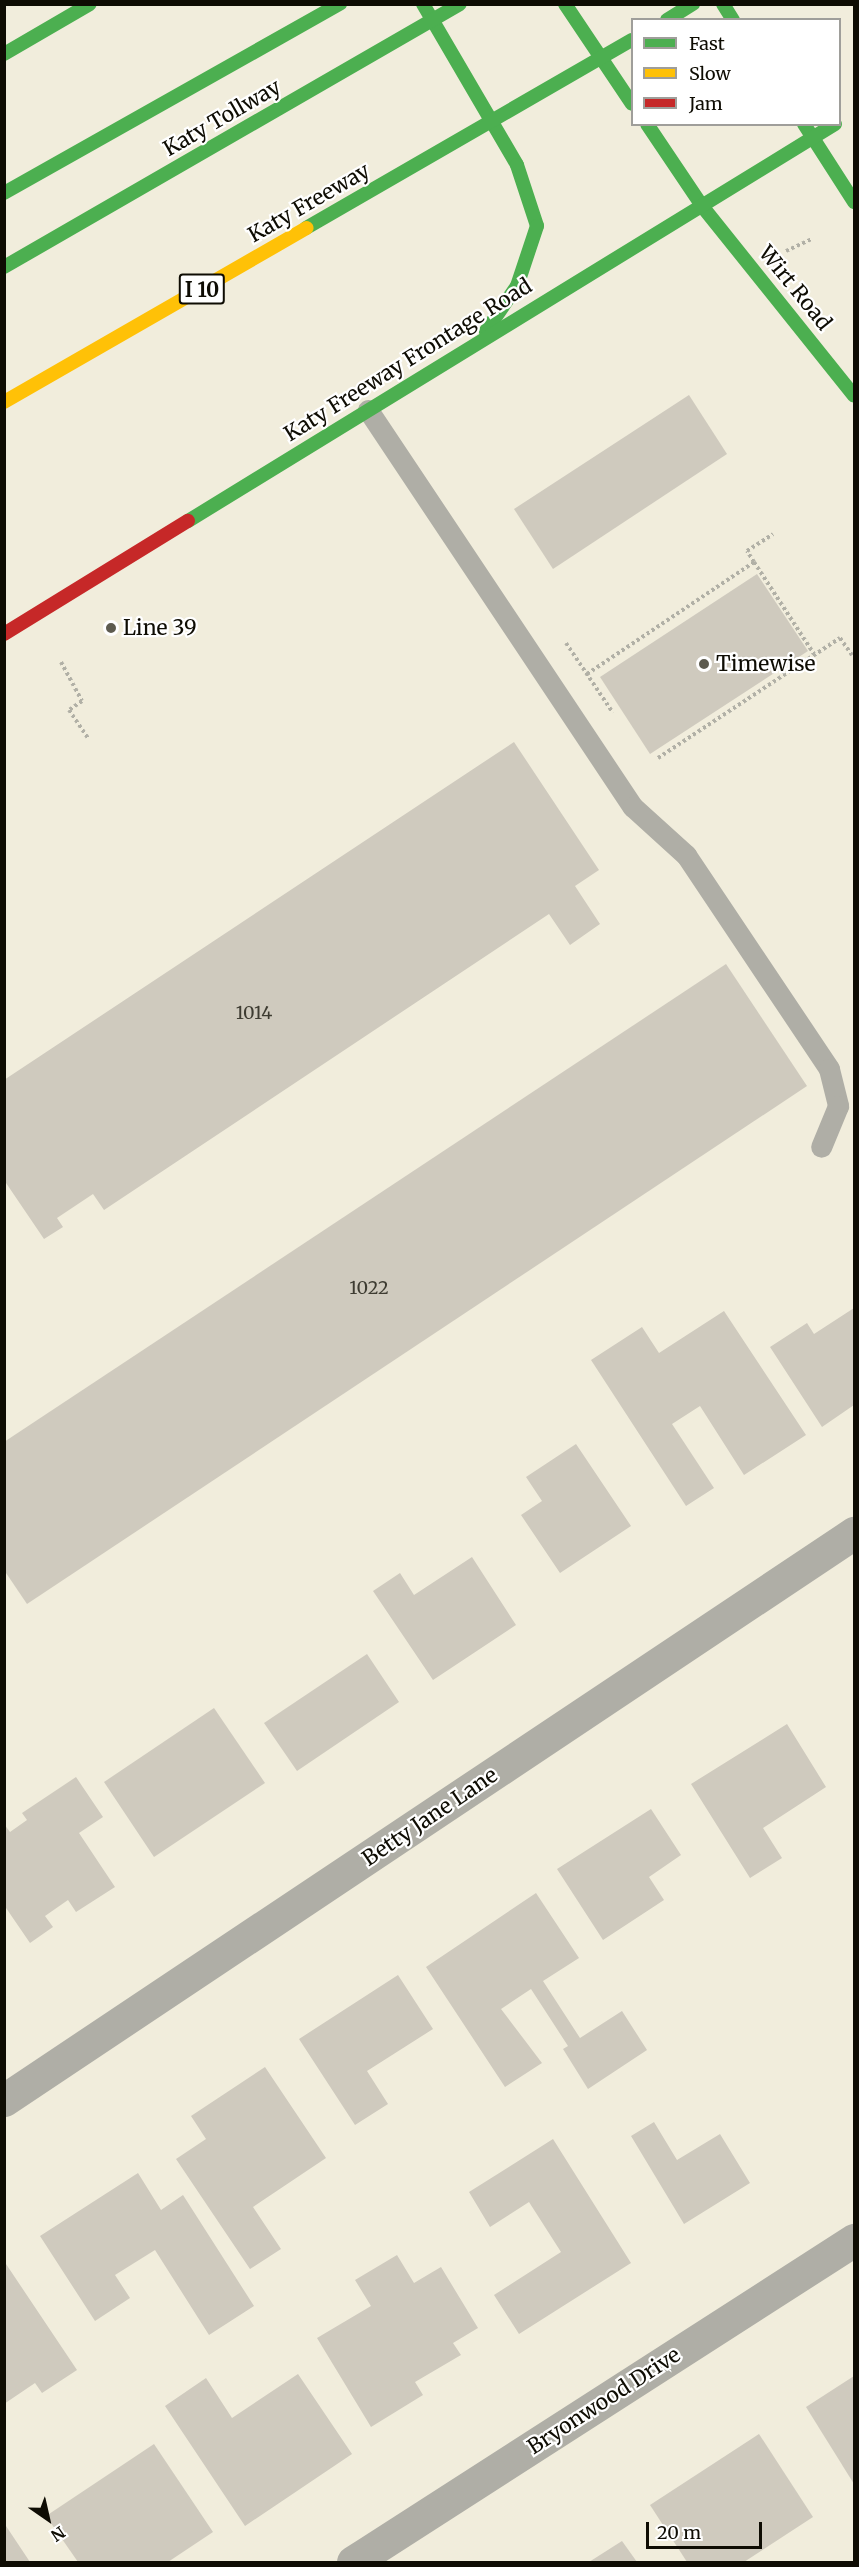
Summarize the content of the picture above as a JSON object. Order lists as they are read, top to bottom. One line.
{"streets":{"main road":["Katy Tollway","Katy Freeway","Wirt Road","I 10","Katy Freeway Frontage Road"],"street":["Betty Jane Lane","Bryonwood Drive"]},"crossings":[["Wirt Road","Katy Freeway Frontage Road"]],"places":["Line 39","Timewise"],"house_numbers":["1014","1022"],"legend":["Fast","Slow","Jam"],"scale_bar":"20 m","north":"bottom right"}
